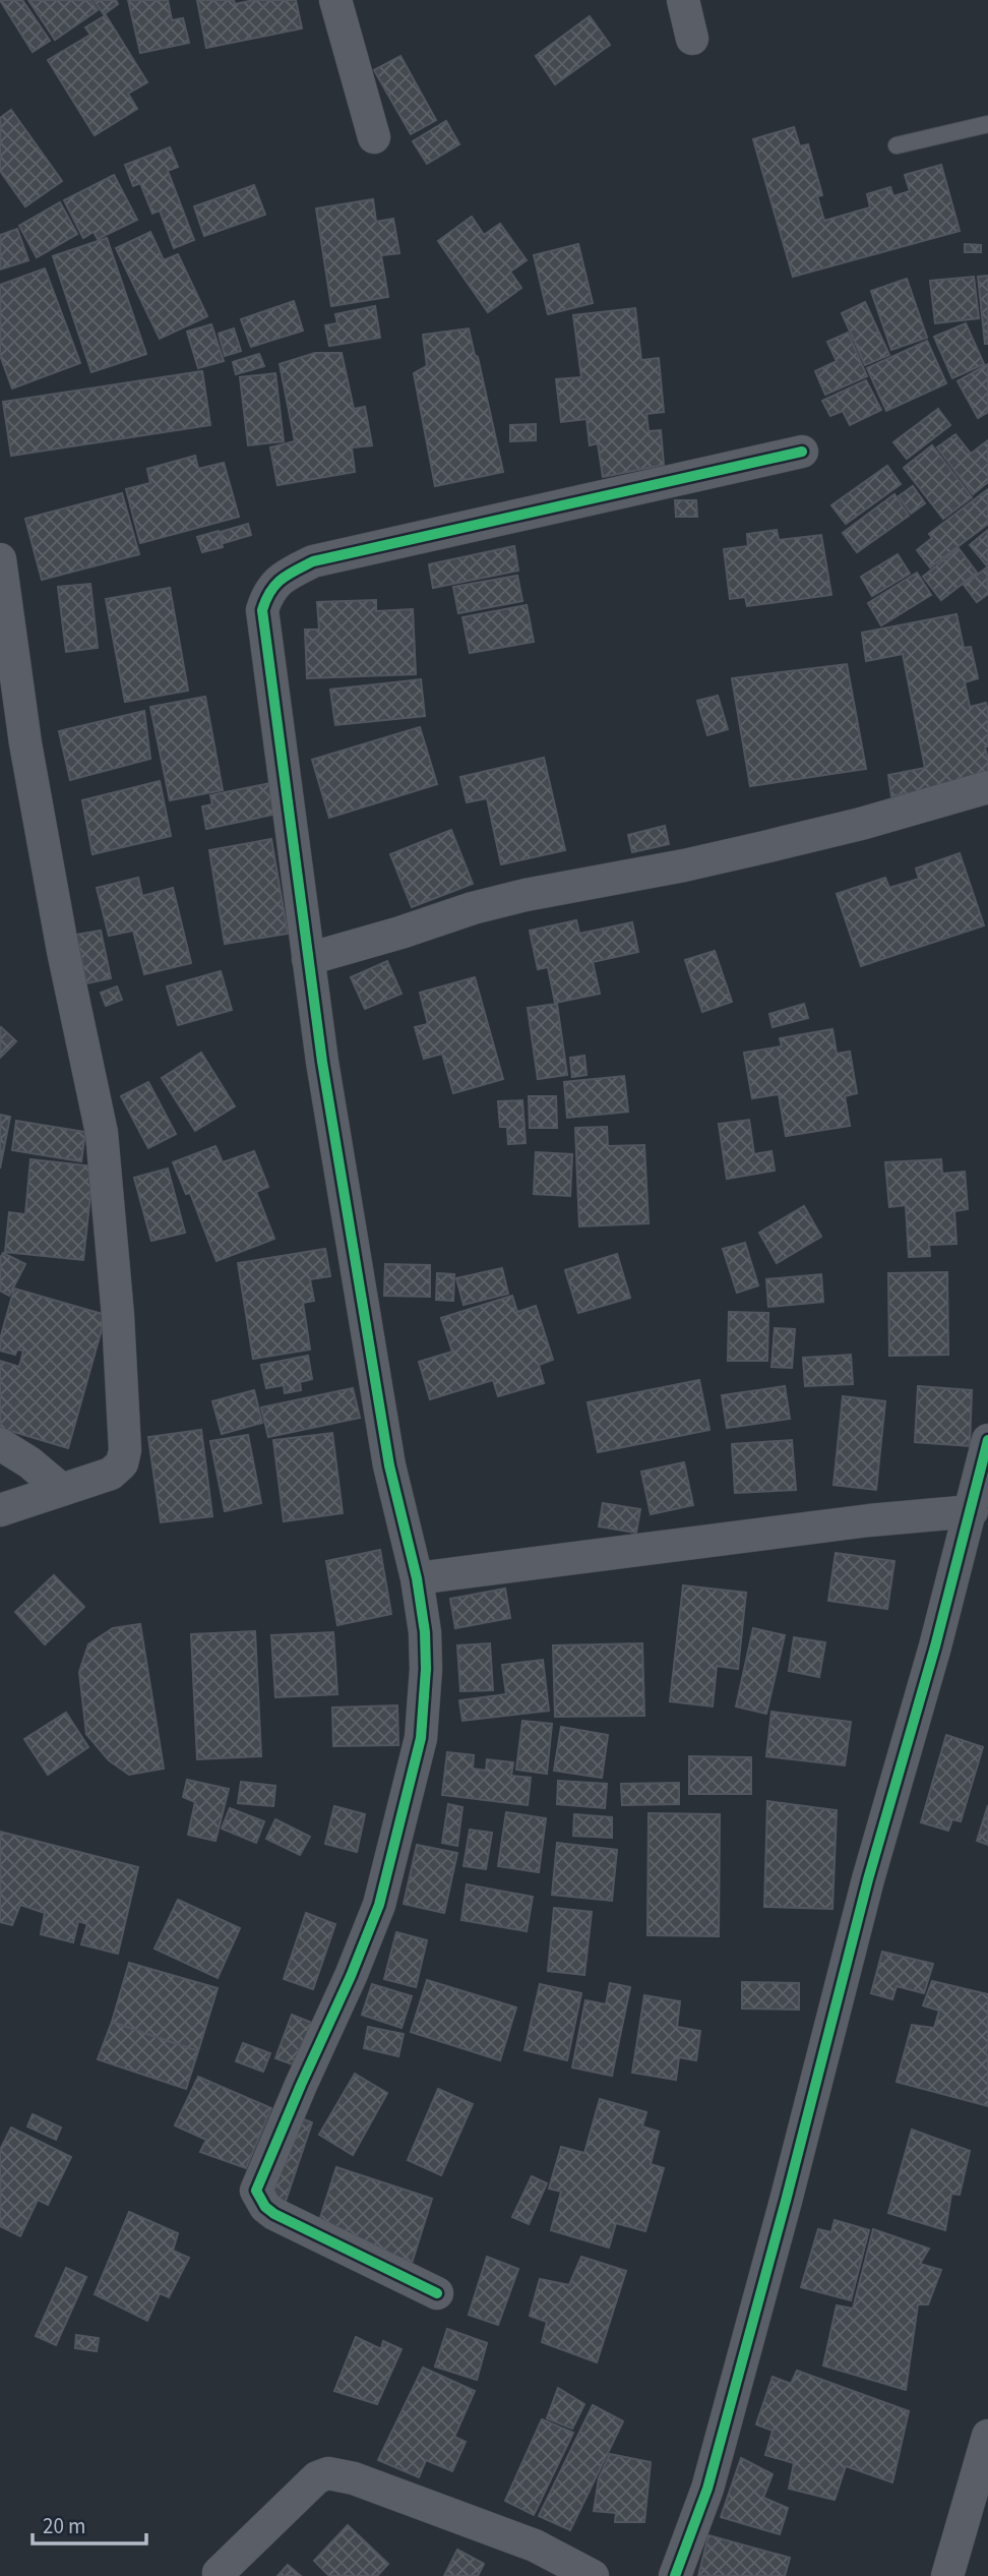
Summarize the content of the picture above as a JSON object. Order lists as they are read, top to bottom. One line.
{"scale_bar":"20 m"}
